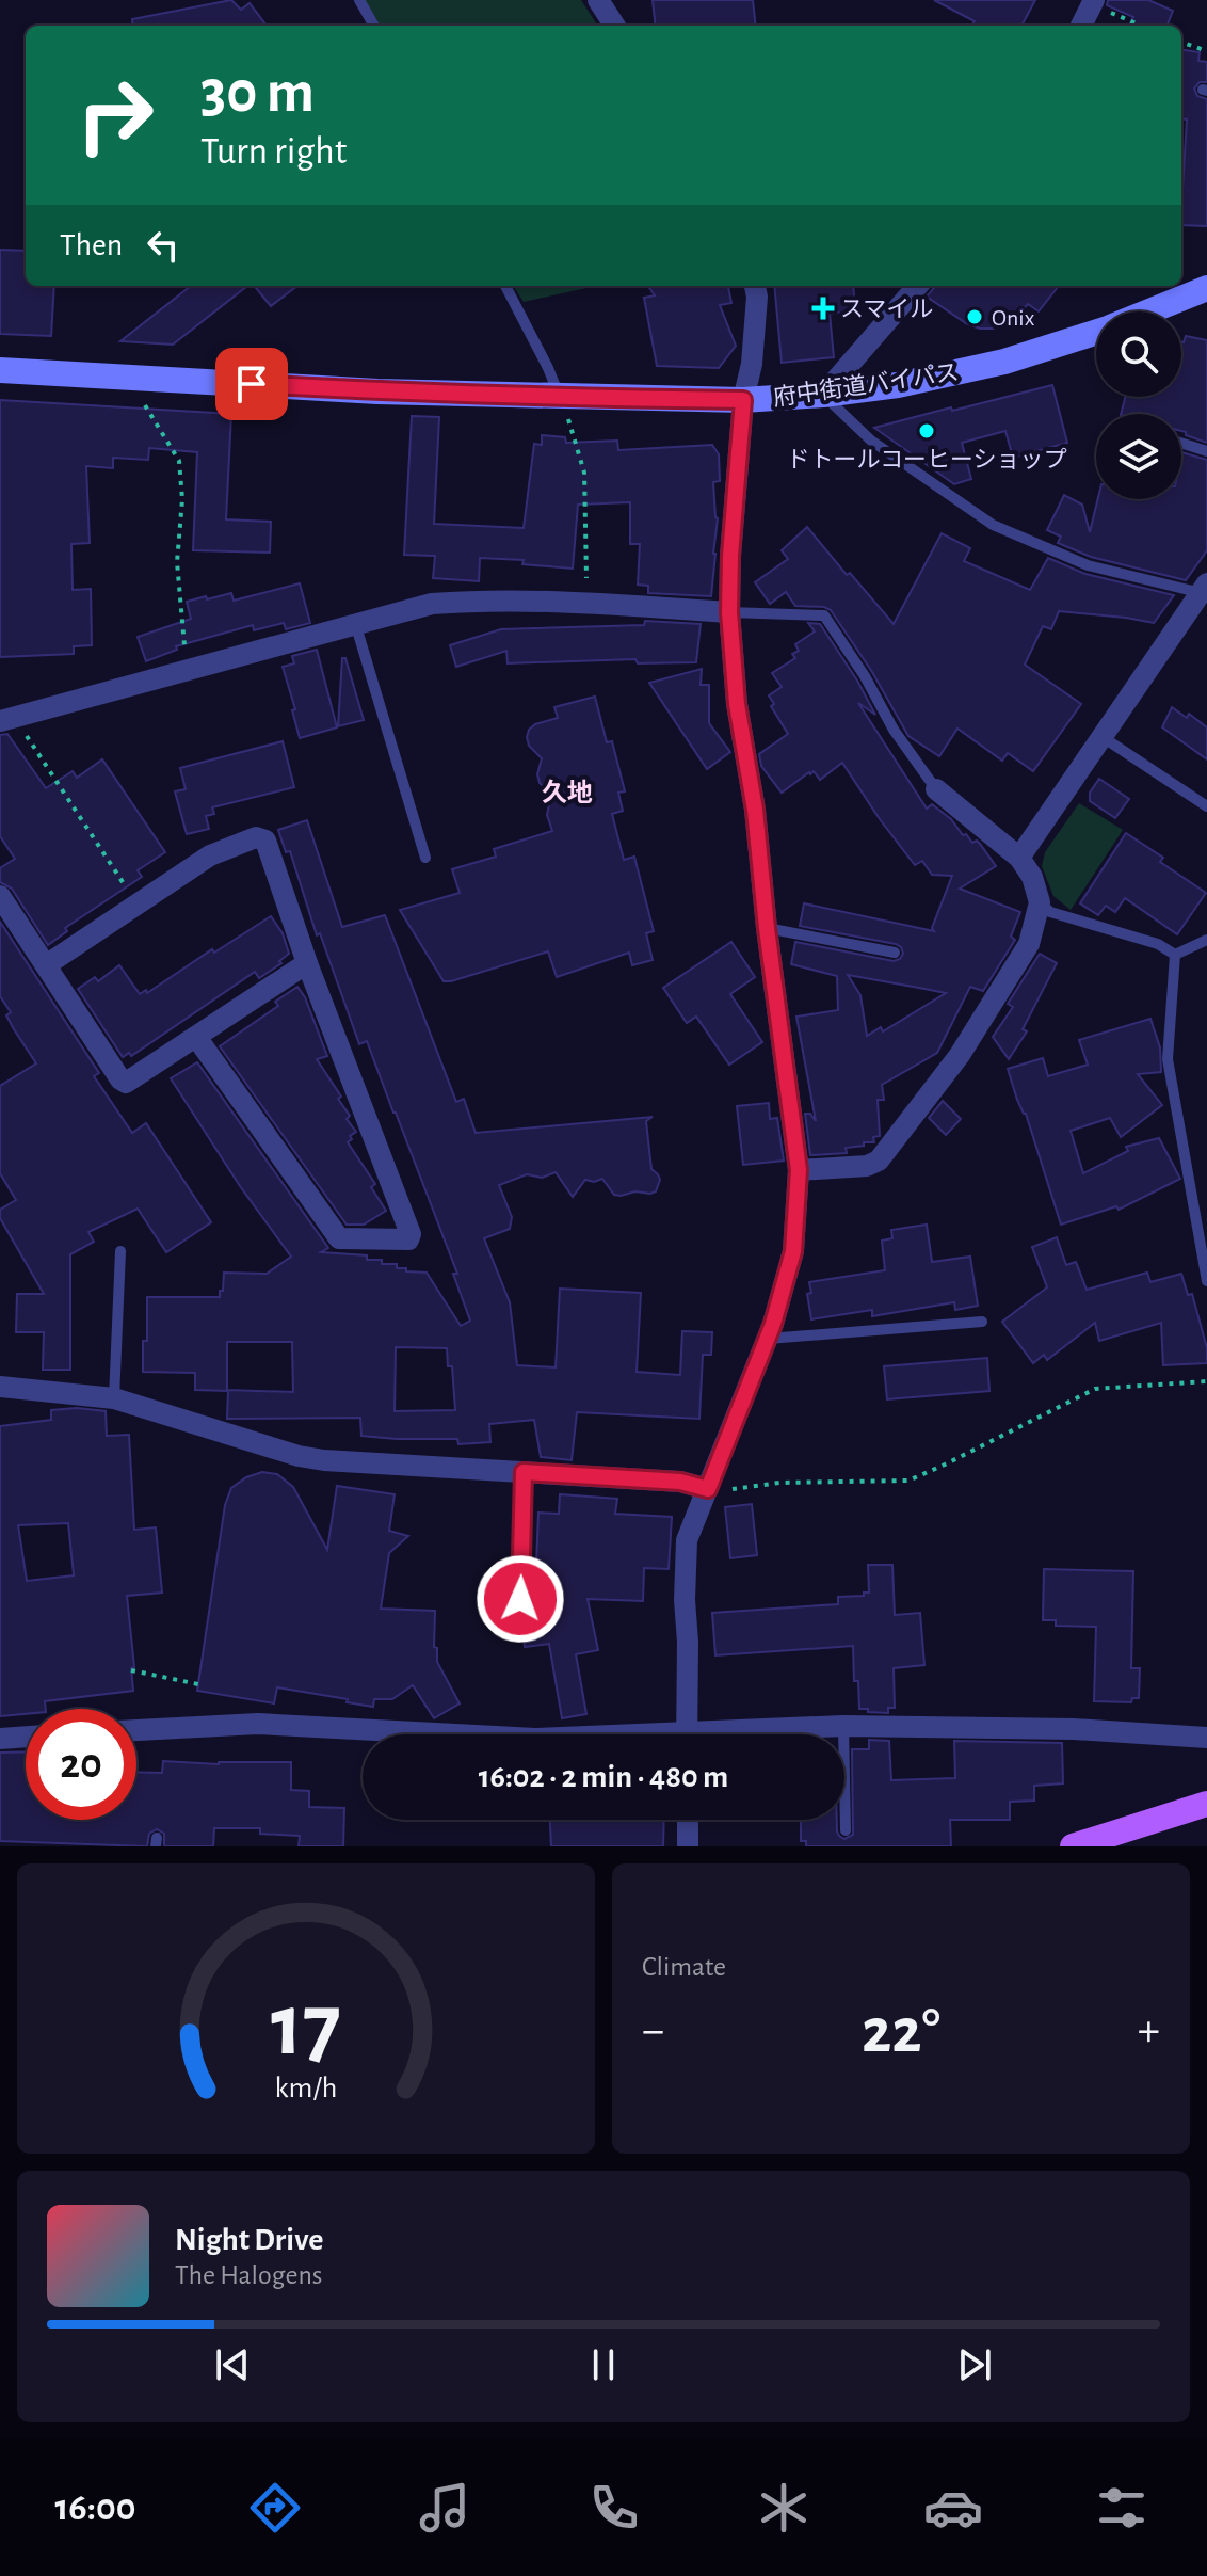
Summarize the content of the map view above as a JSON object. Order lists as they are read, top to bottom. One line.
{"streets":{"street":["府中街道バイパス"]},"districts":["久地"],"places":{"health":["スマイル"],"other":["Onix","ドトールコーヒーショップ"]},"page":{"turn":["30 m","Turn right"],"then":"Then","limit":"20","trip":"16:02 · 2 min · 480 m","tile":"Climate","heat":["−","22°","+"],"song":["Night Drive","The Halogens"],"tabs":"16:00","gauge":["17","km/h"]}}
